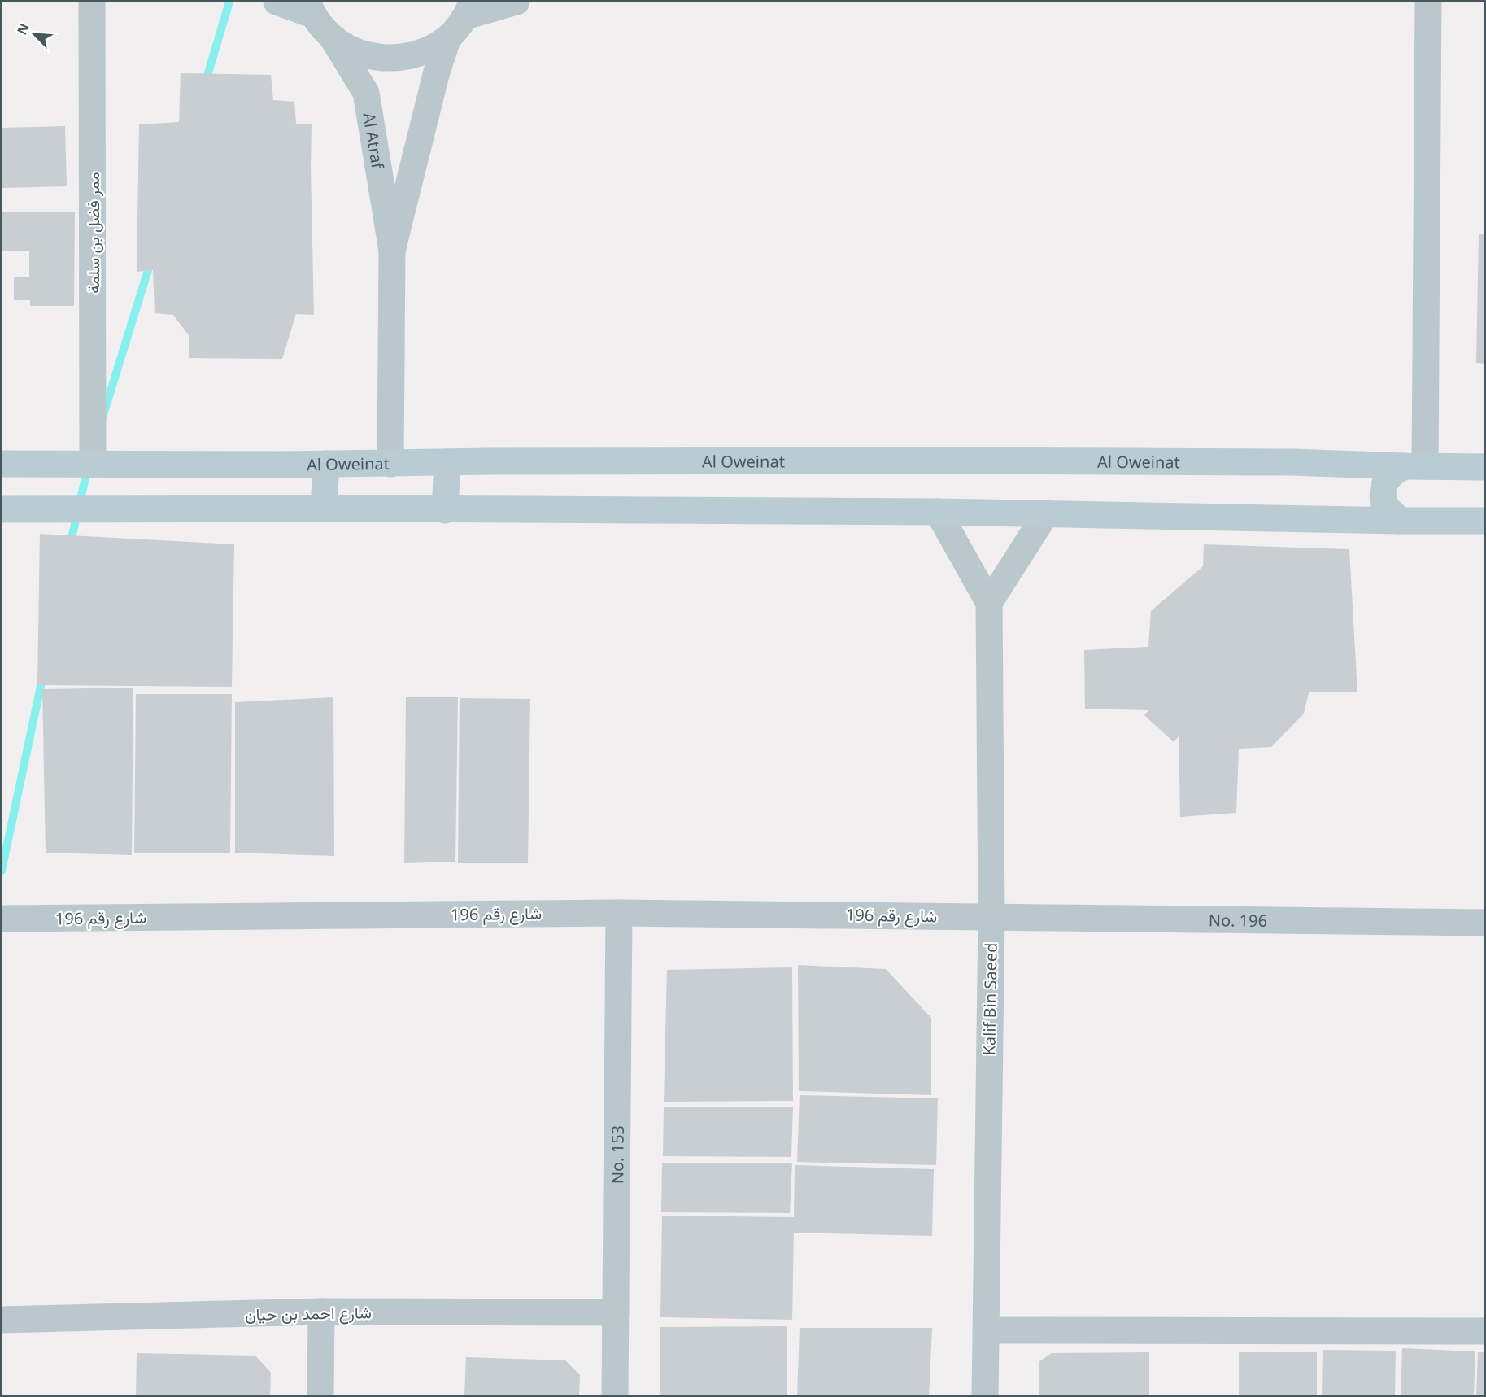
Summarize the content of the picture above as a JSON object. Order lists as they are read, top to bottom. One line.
{"streets":{"street":["Al Atraf","ممر فضل بن سلمة","Al Oweinat","شارع رقم 196","No. 196","Kalif Bin Saeed","No. 153","شارع احمد بن حيان"]},"crossings":[["Al Atraf","Al Oweinat"],["ممر فضل بن سلمة","Al Oweinat"],["شارع رقم 196","No. 196"],["شارع رقم 196","Kalif Bin Saeed"],["شارع رقم 196","No. 153"],["No. 196","Kalif Bin Saeed"],["No. 153","شارع احمد بن حيان"]],"north":"top left"}
